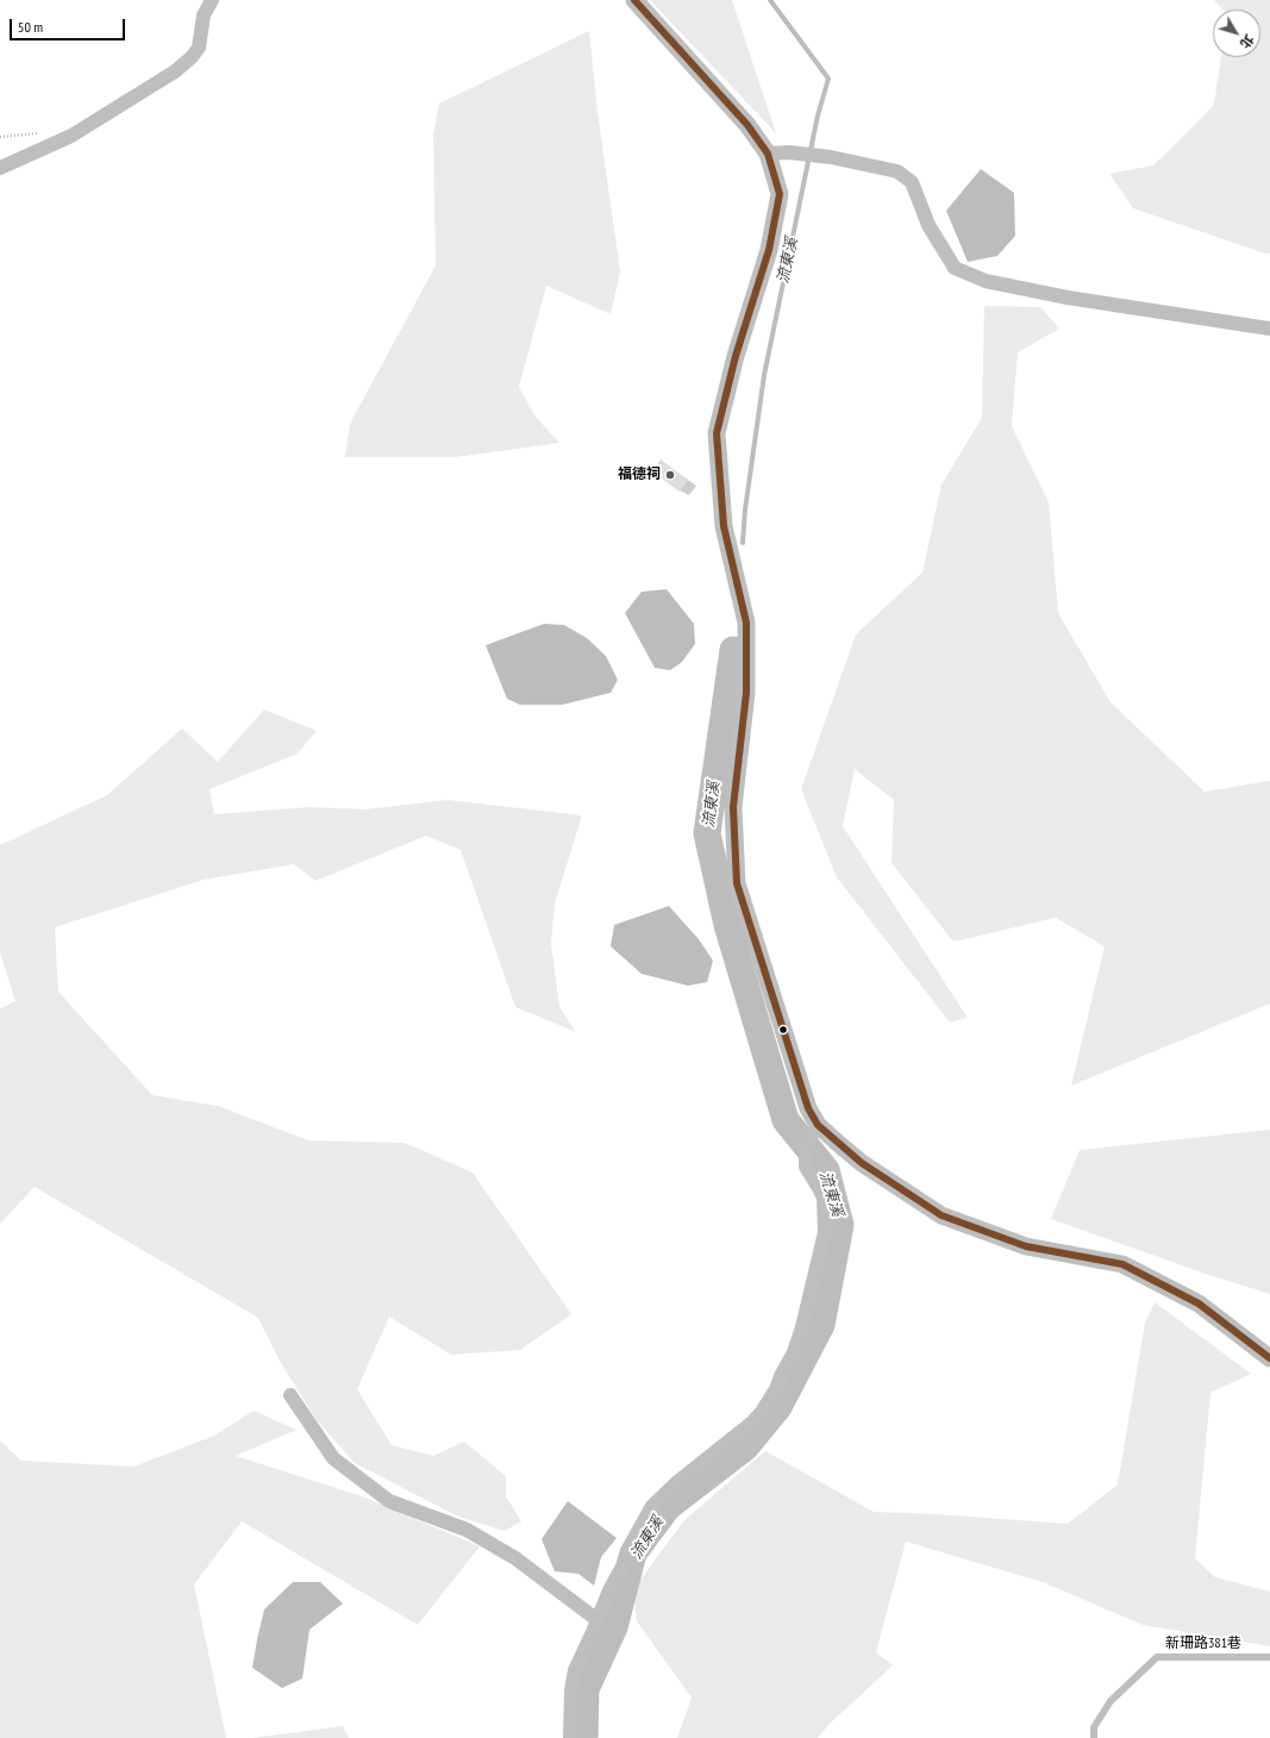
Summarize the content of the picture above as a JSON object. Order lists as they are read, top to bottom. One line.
{"streets":{"lane":["新珊路381巷"]},"water":["流東溪"],"places":["福德祠"],"scale_bar":"50 m","north":"bottom right"}
